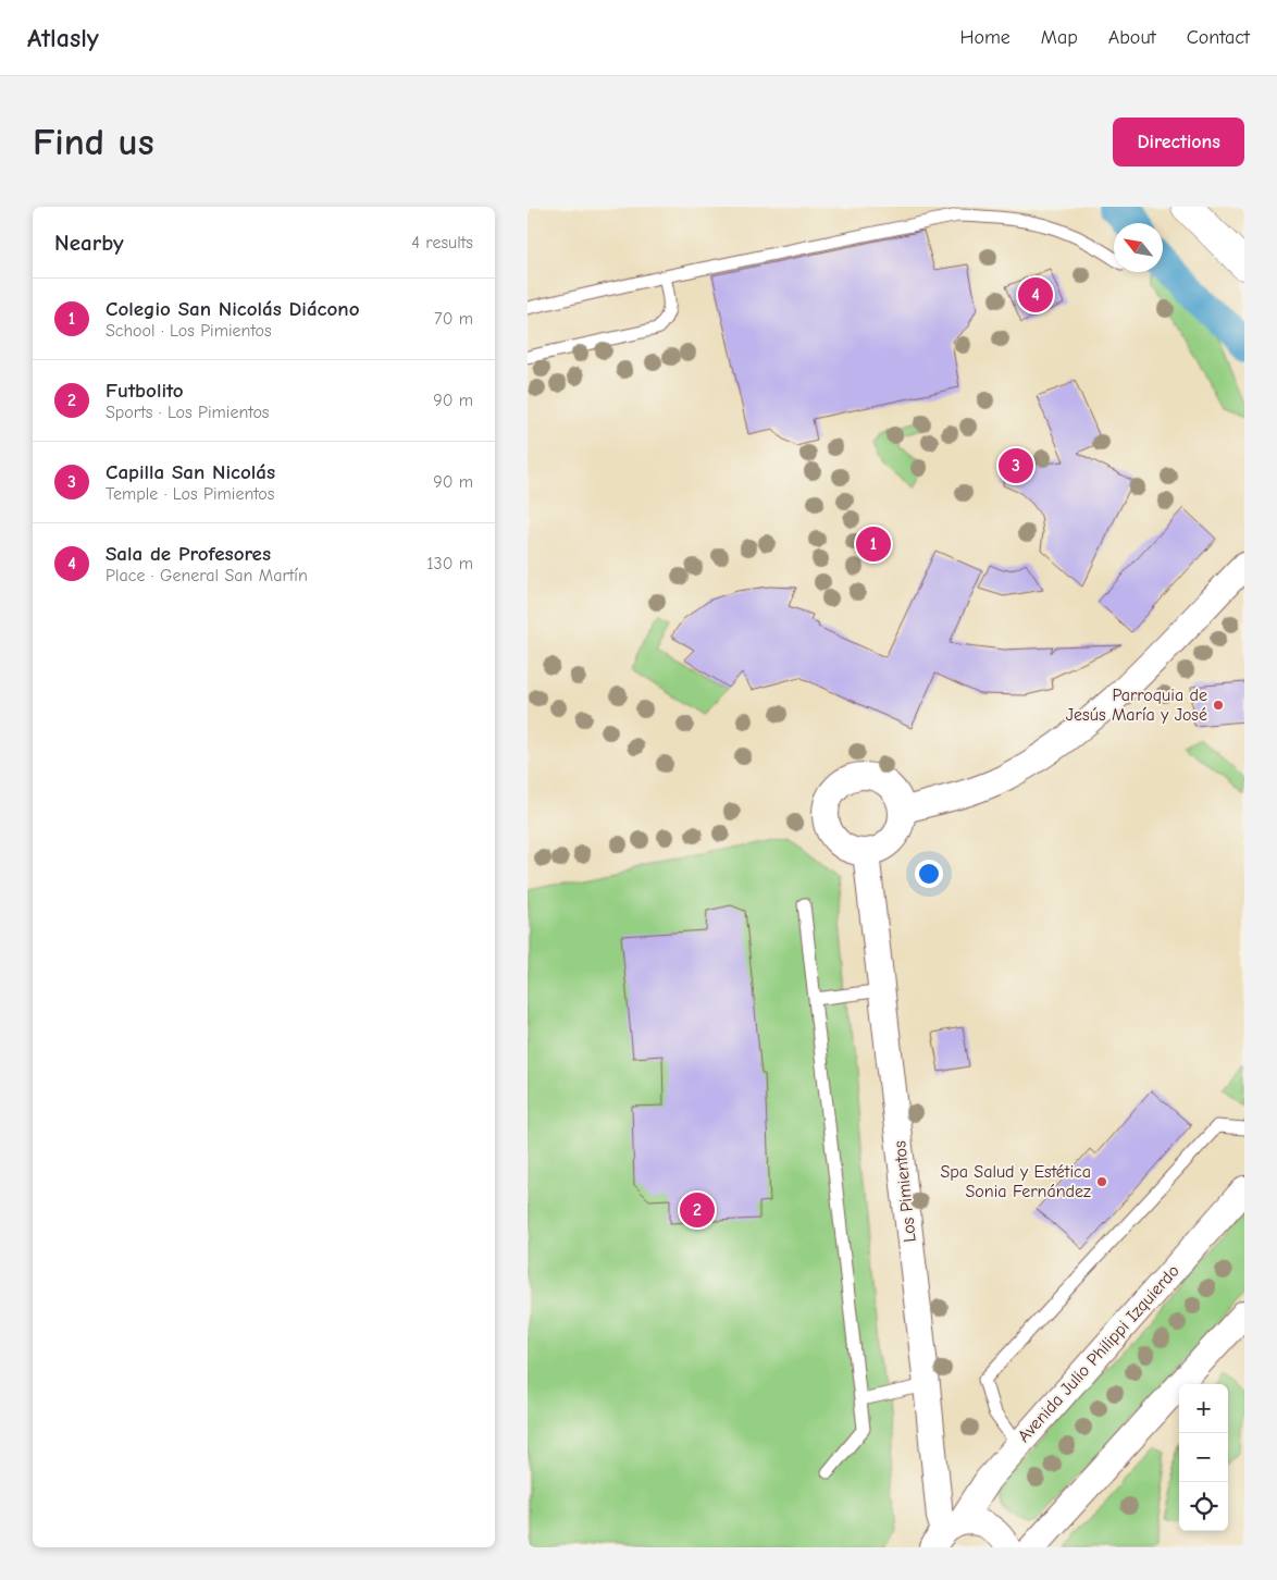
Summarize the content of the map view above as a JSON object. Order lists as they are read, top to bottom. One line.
{"streets":{"street":["Los Pimientos","Avenida Julio Philippi Izquierdo"]},"crossings":[["Los Pimientos","Avenida Julio Philippi Izquierdo"]],"places":["Parroquia de Jesús María y José","Spa Salud y Estética Sonia Fernández"],"north":"top left","page":{"header":"Atlasly","nav":["Home","Map","About","Contact"],"buttons":"Directions","title":"Find us","heading":["Nearby","4 results"],"pins":["4","3","1","2"],"list":[{"mark":"1","name":"Colegio San Nicolás Diácono","note":"School · Los Pimientos","value":"70 m"},{"mark":"2","name":"Futbolito","note":"Sports · Los Pimientos","value":"90 m"},{"mark":"3","name":"Capilla San Nicolás","note":"Temple · Los Pimientos","value":"90 m"},{"mark":"4","name":"Sala de Profesores","note":"Place · General San Martín","value":"130 m"}],"map_buttons":["+","−"]}}
